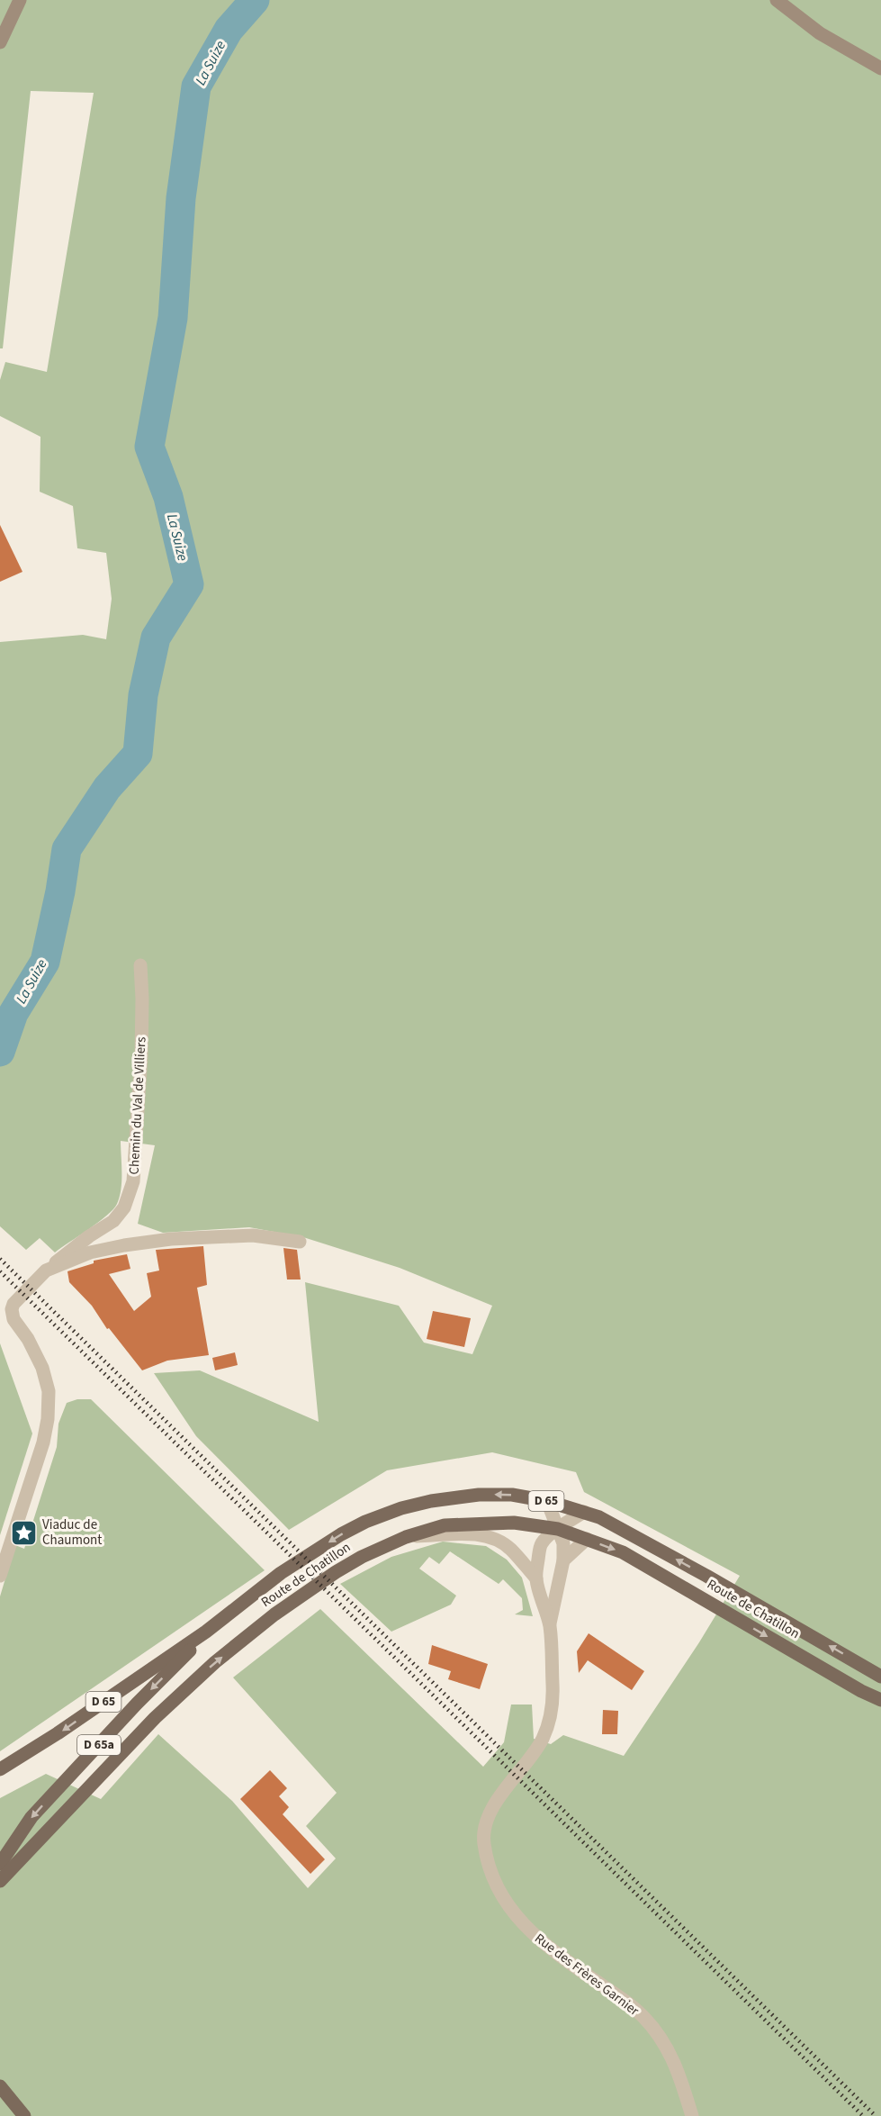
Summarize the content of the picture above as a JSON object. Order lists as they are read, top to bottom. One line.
{"streets":{"main road":["D 65","Route de Chatillon","D 65a"],"street":["Chemin du Val de Villiers","Rue des Frères Garnier"]},"crossings":[["Route de Chatillon","D 65a"],["Route de Chatillon","Rue des Frères Garnier"]],"water":["La Suize"],"places":{"place":["Viaduc de Chaumont"]}}
